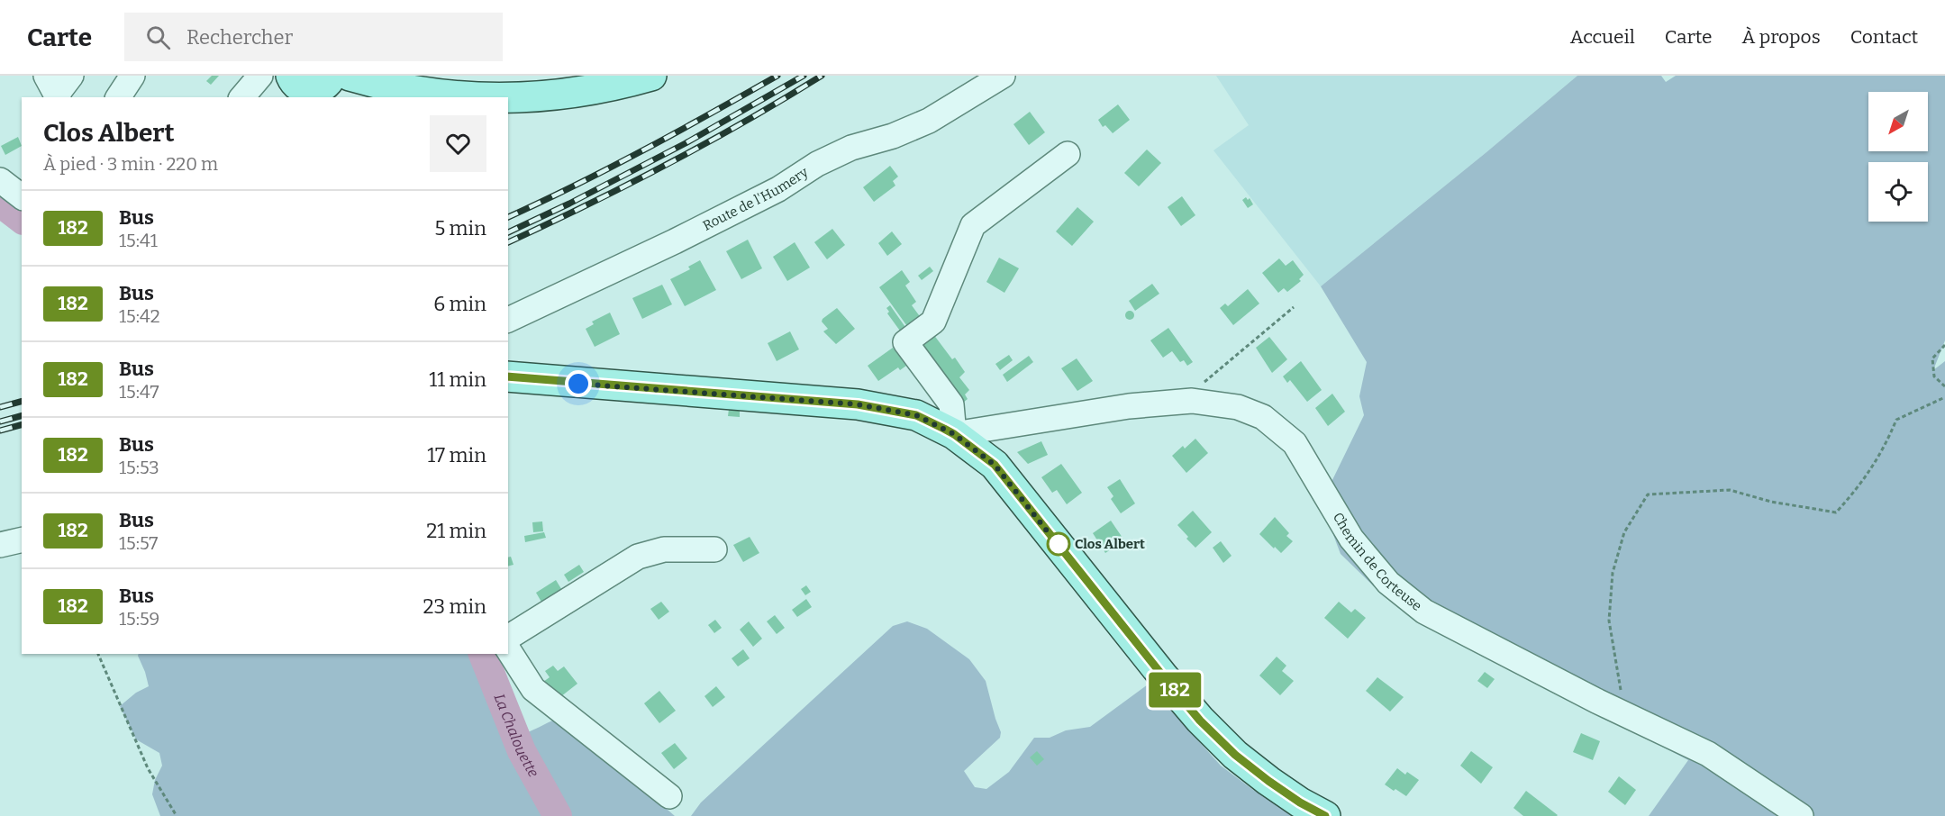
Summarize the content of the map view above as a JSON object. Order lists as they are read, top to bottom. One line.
{"streets":{"street":["Route de l'Humery","Chemin de Corteuse"]},"water":["La Chalouette"],"places":["Clos Albert"],"lines":["bus line 182"],"north":"bottom left","page":{"header":"Carte","search":"Rechercher","nav":["Accueil","Carte","À propos","Contact"],"on_map":"182","heading":["Clos Albert","À pied · 3 min · 220 m"],"list":[{"mark":"182","name":"Bus","note":"15:41","value":"5 min"},{"mark":"182","name":"Bus","note":"15:42","value":"6 min"},{"mark":"182","name":"Bus","note":"15:47","value":"11 min"},{"mark":"182","name":"Bus","note":"15:53","value":"17 min"},{"mark":"182","name":"Bus","note":"15:57","value":"21 min"},{"mark":"182","name":"Bus","note":"15:59","value":"23 min"}]}}
